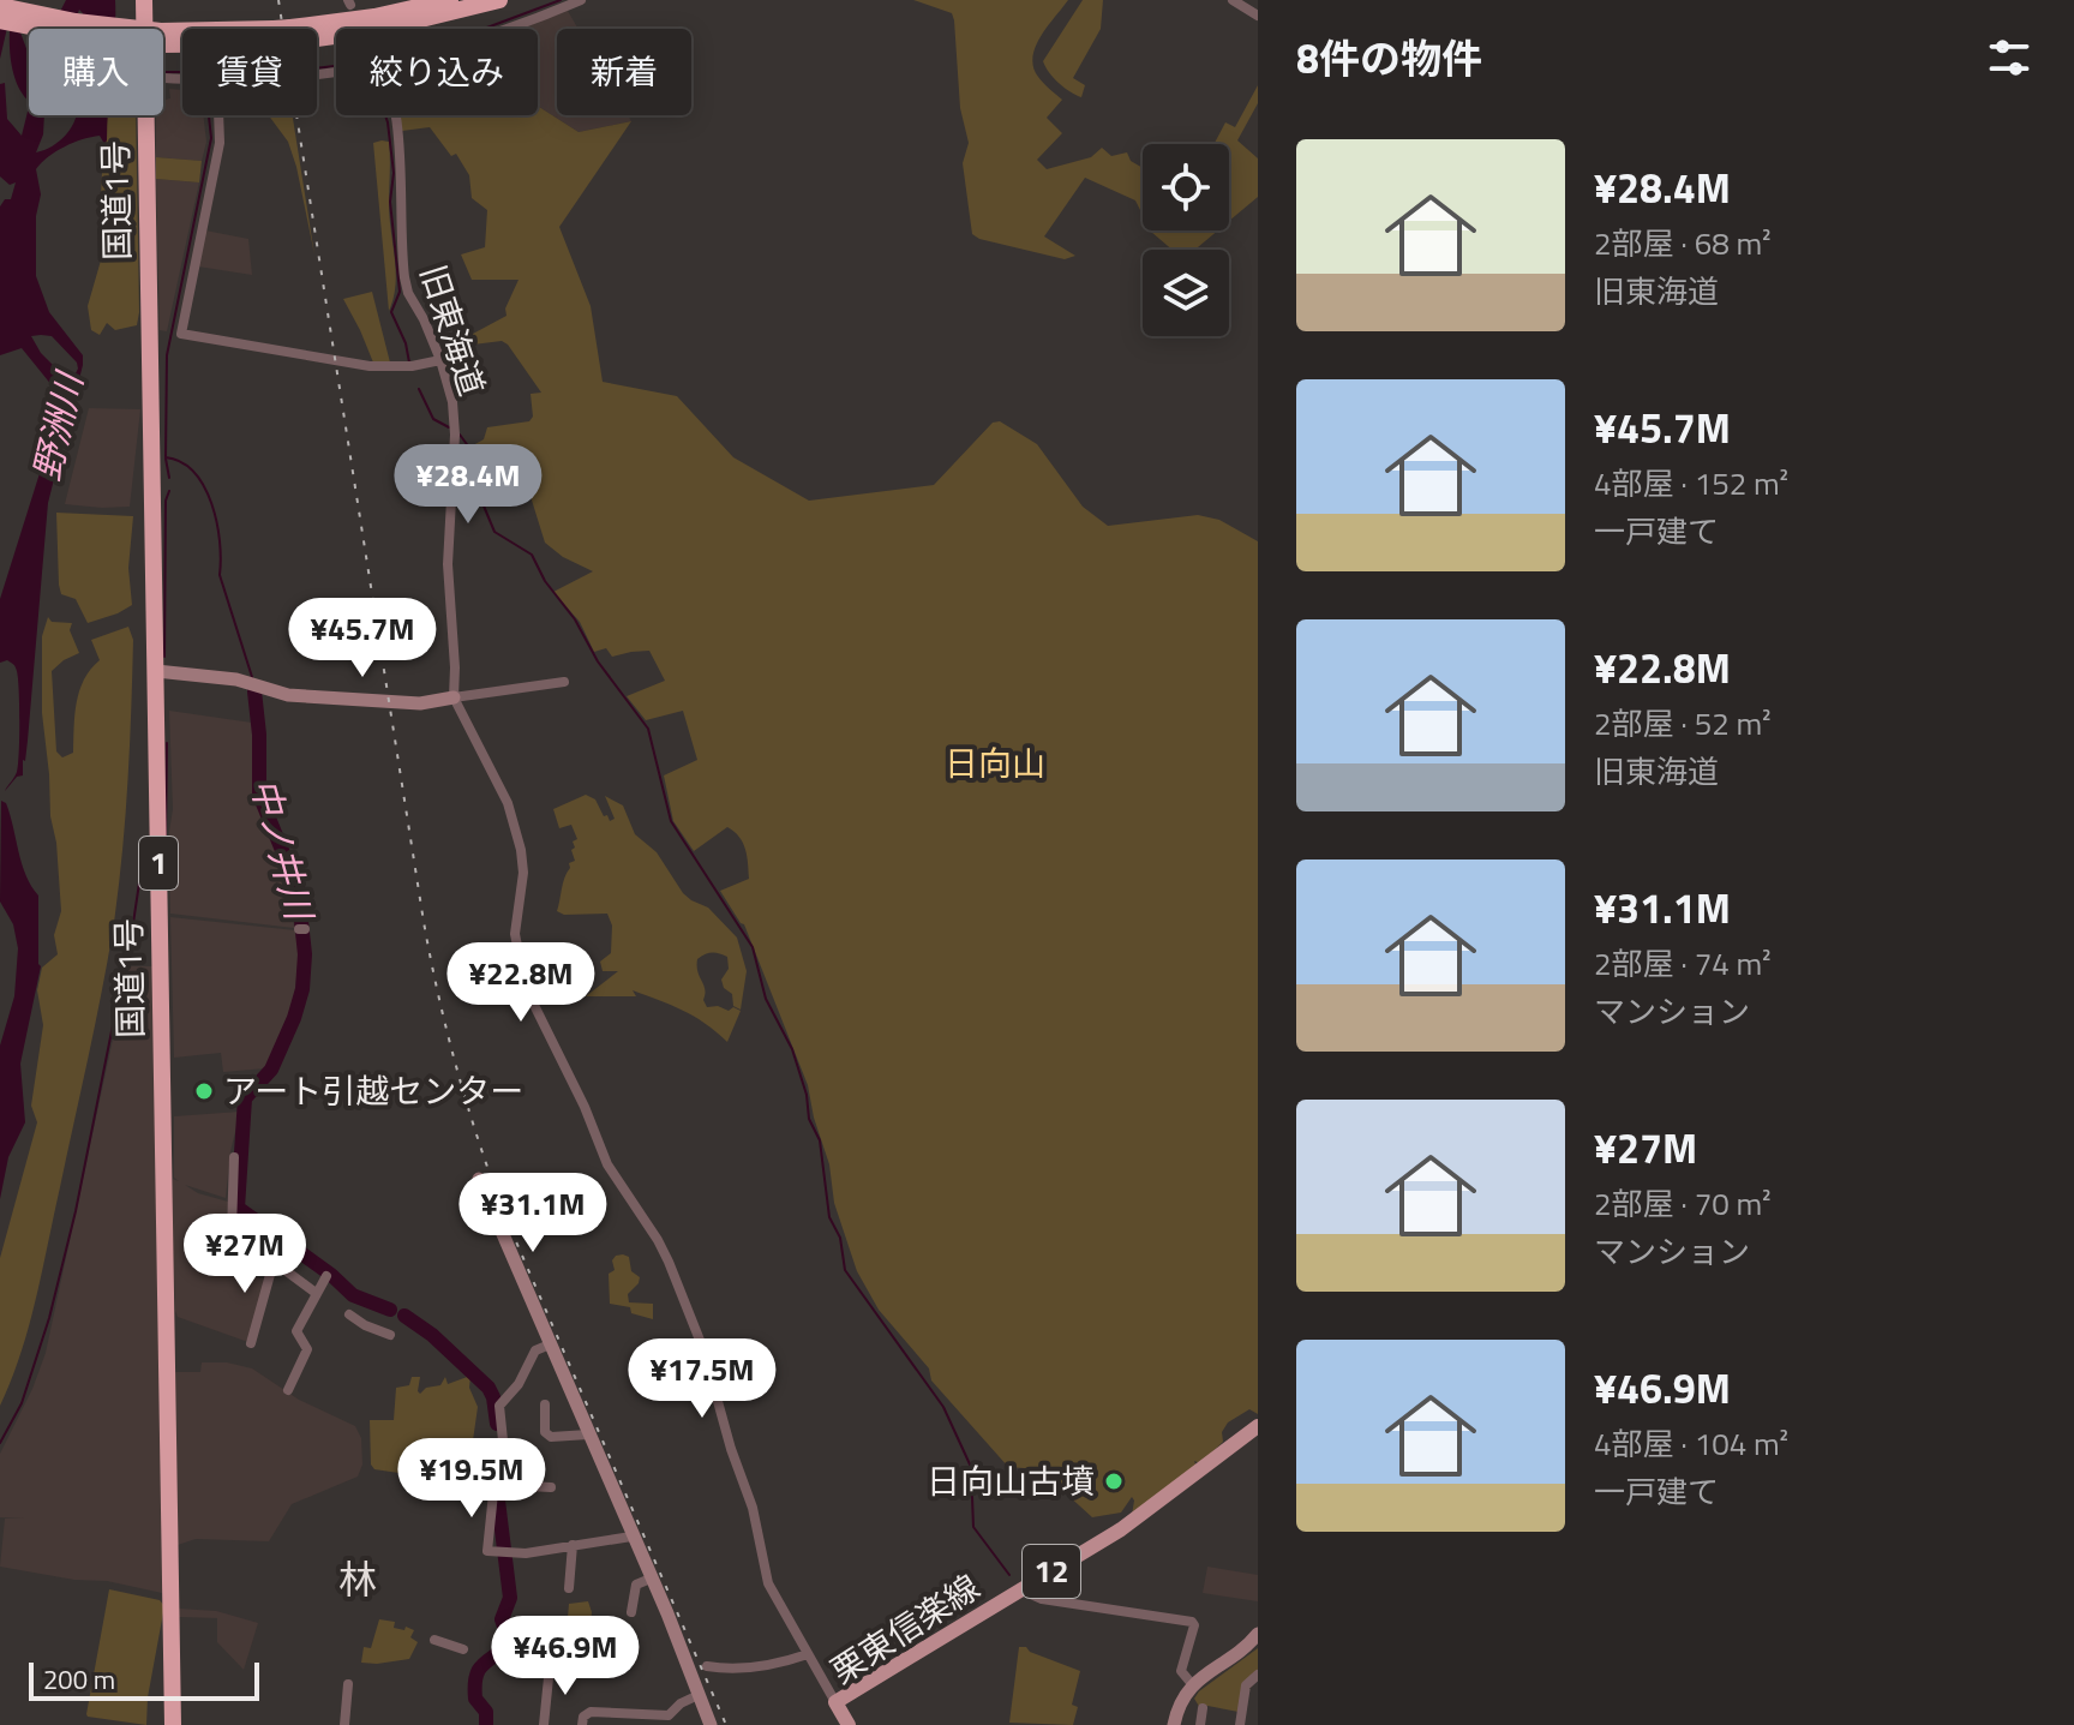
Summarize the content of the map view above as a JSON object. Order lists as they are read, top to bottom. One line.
{"streets":{"highway":["国道1号","1"],"main road":["12","栗東信楽線"],"street":["旧東海道"]},"crossings":[["旧東海道","栗東信楽線"]],"districts":["林"],"water":["野洲川","中ノ井川"],"parks":["日向山"],"places":["アート引越センター","日向山古墳"],"scale_bar":"200 m","page":{"heading":"8件の物件","chip":["購入","賃貸","絞り込み","新着"],"list":[{"name":"¥28.4M","note":"2部屋 · 68 m² · 旧東海道"},{"name":"¥45.7M","note":"4部屋 · 152 m² · 一戸建て"},{"name":"¥22.8M","note":"2部屋 · 52 m² · 旧東海道"},{"name":"¥31.1M","note":"2部屋 · 74 m² · マンション"},{"name":"¥27M","note":"2部屋 · 70 m² · マンション"},{"name":"¥46.9M","note":"4部屋 · 104 m² · 一戸建て"}],"price":["¥28.4M","¥45.7M","¥22.8M","¥31.1M","¥27M","¥17.5M","¥19.5M","¥46.9M"],"scale":"200 m"}}
